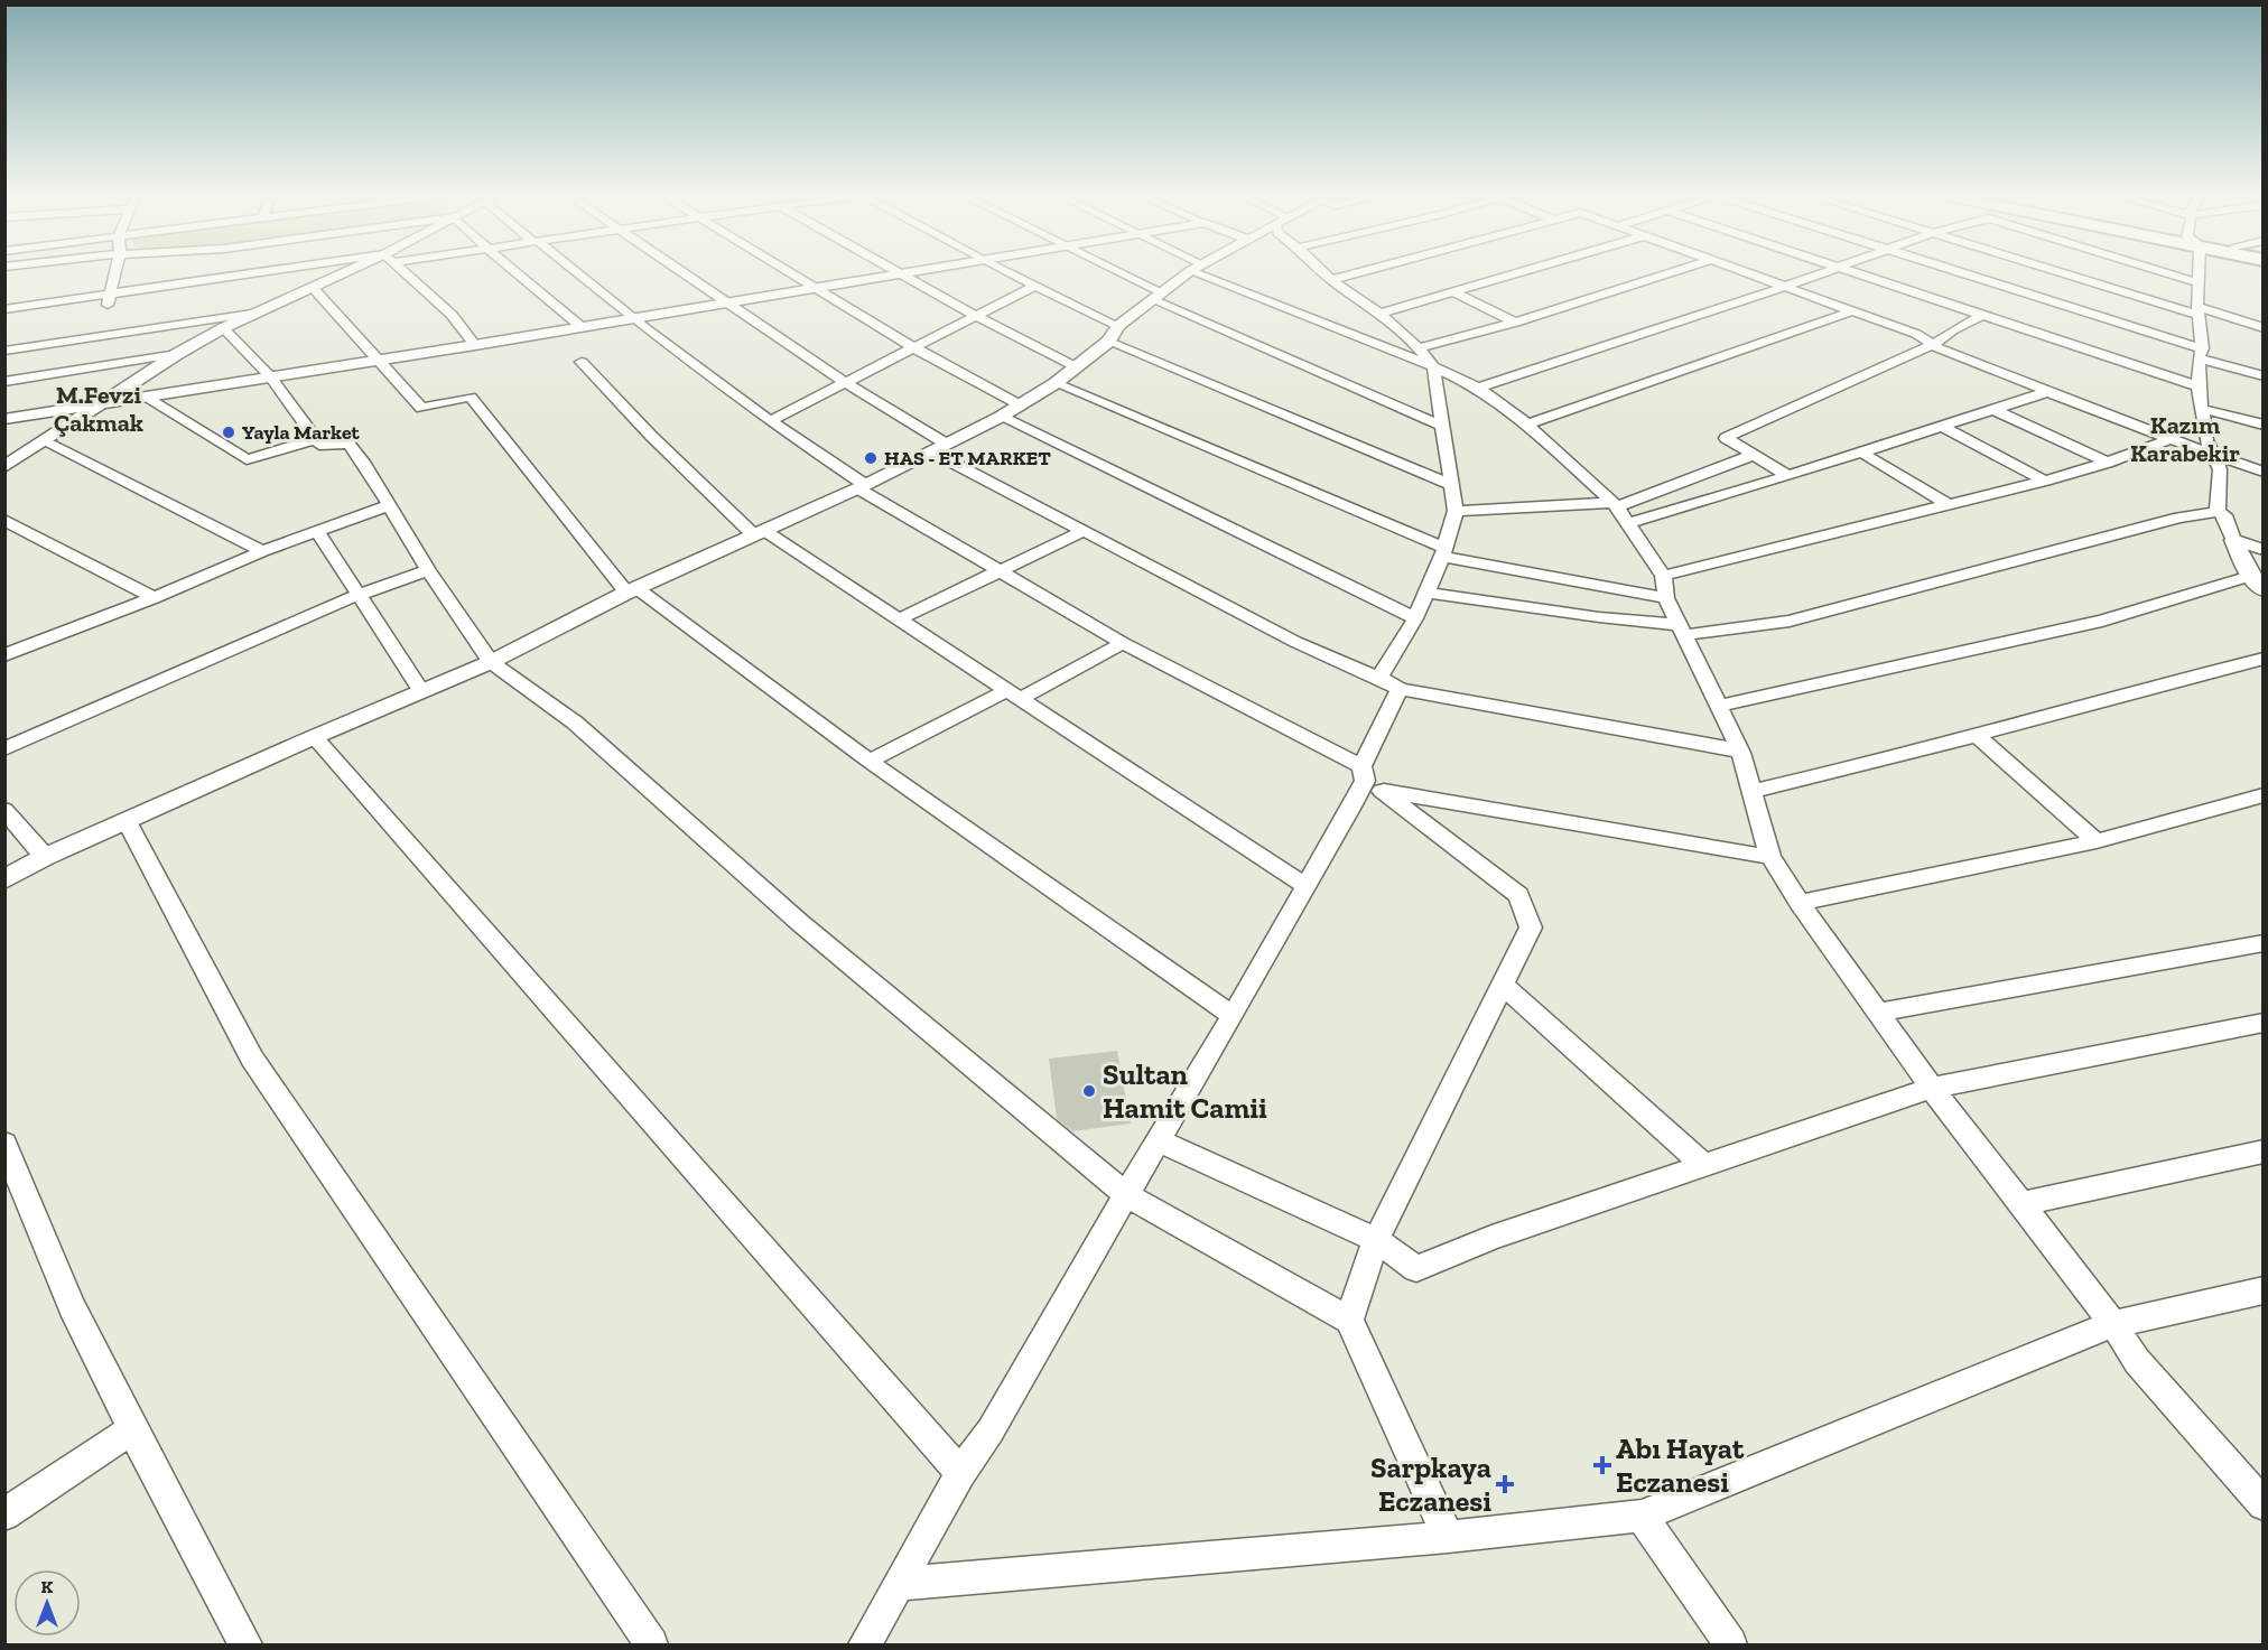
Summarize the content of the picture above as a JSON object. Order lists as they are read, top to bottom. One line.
{"districts":["M.Fevzi Çakmak","Kazım Karabekir"],"places":{"other":["Yayla Market","HAS - ET MARKET","Sultan Hamit Camii"],"health":["Abı Hayat Eczanesi","Sarpkaya Eczanesi"]},"north":"top"}
